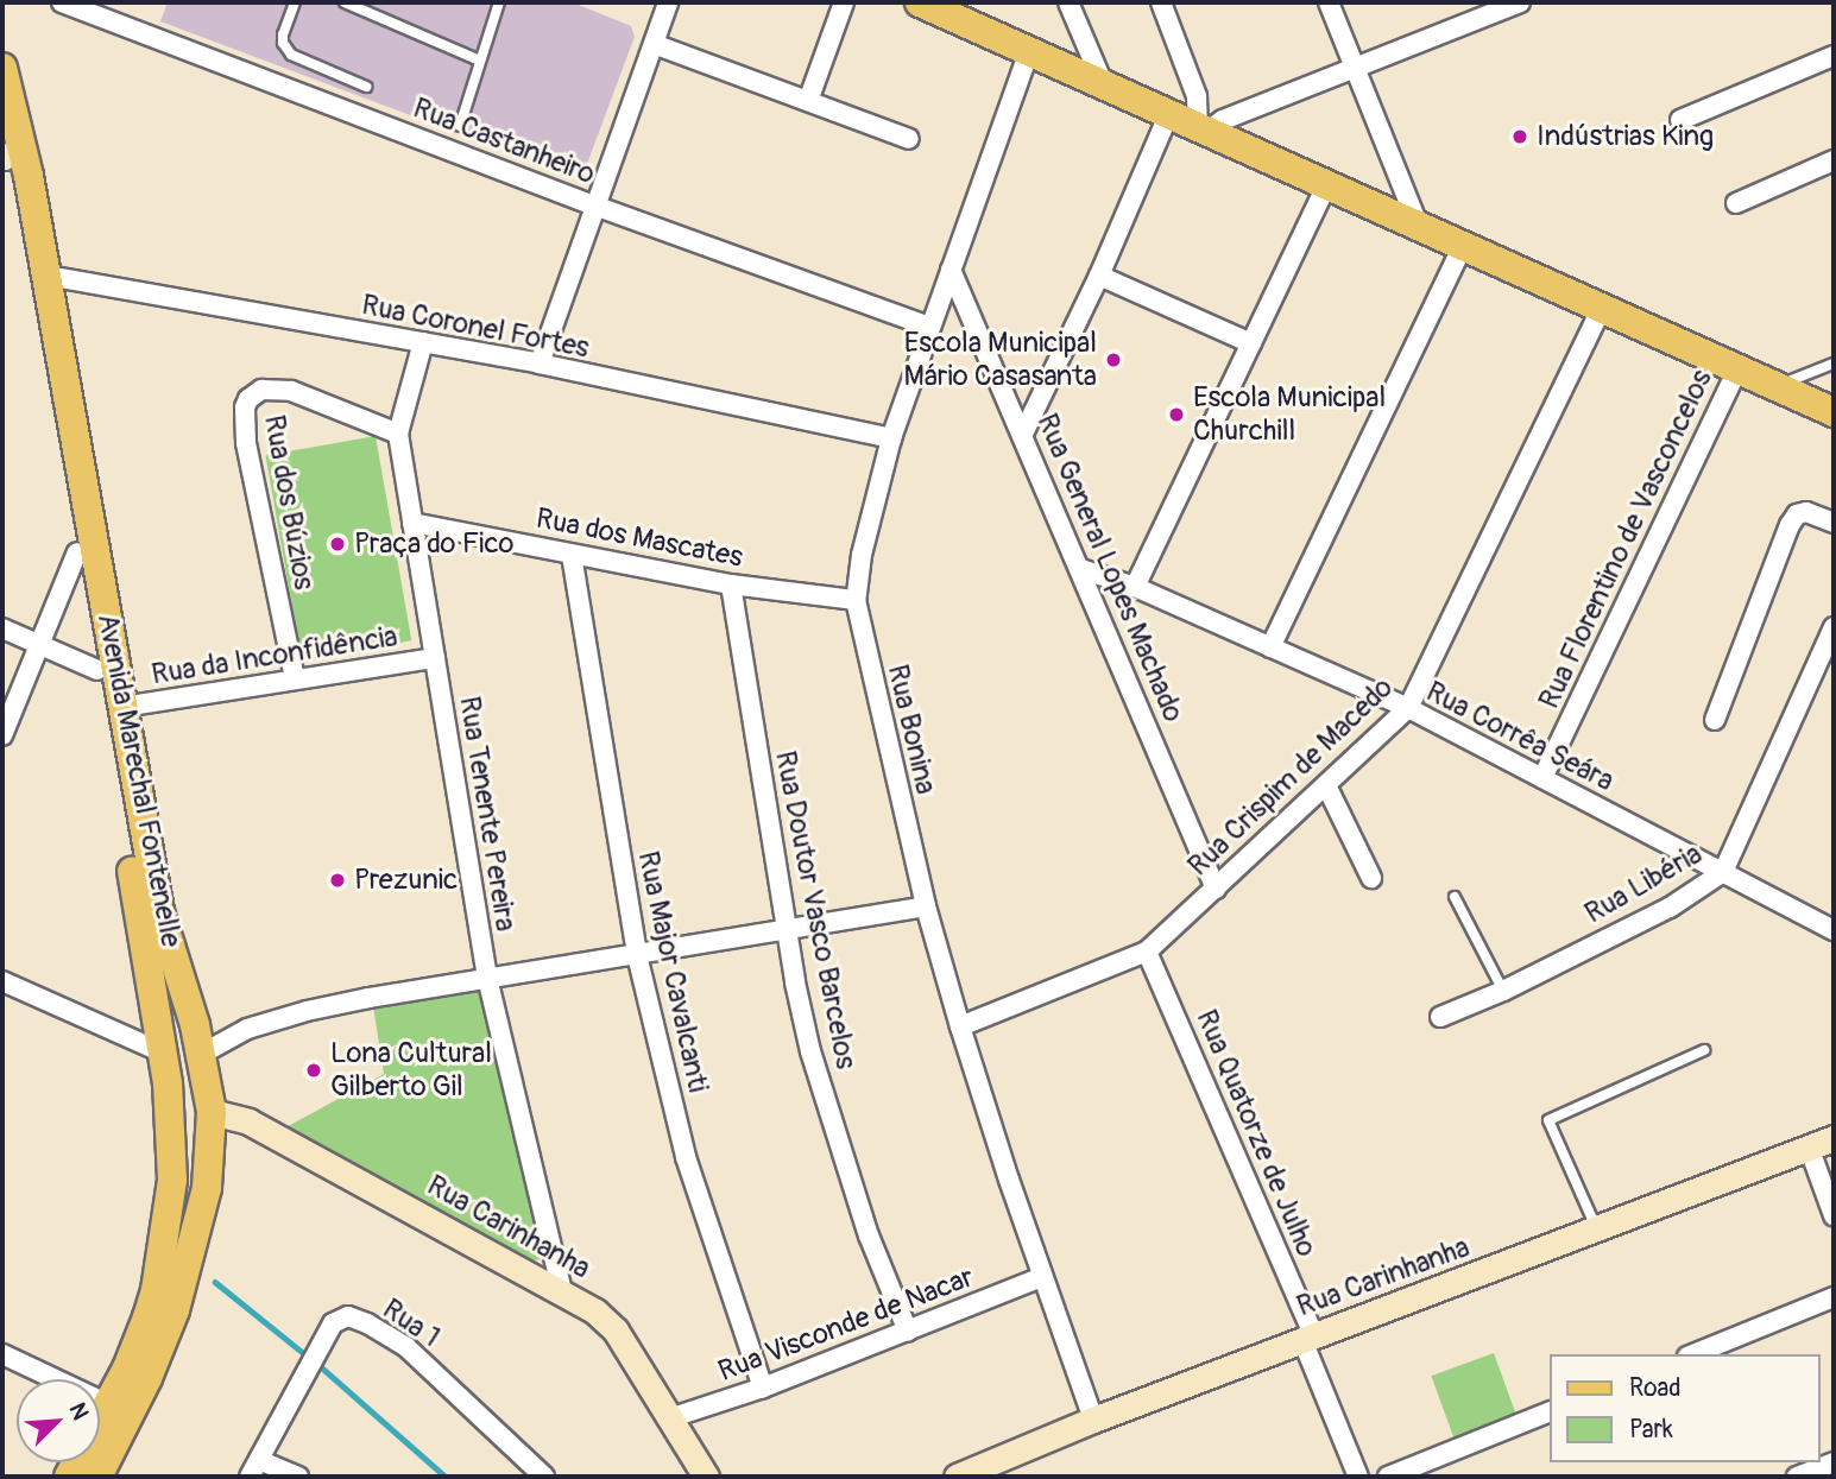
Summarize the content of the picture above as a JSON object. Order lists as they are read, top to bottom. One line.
{"streets":{"main road":["Avenida Marechal Fontenelle"],"street":["Rua Castanheiro","Rua Coronel Fortes","Rua dos Búzios","Rua dos Mascates","Rua Florentino de Vasconcelos","Rua General Lopes Machado","Rua da Inconfidência","Rua Bonina","Rua Corrêa Seára","Rua Crispim de Macedo","Rua Tenente Pereira","Rua Libéria","Rua Doutor Vasco Barcelos","Rua Major Cavalcanti","Rua Quatorze de Julho","Rua Carinhanha","Rua 1","Rua Visconde de Nacar"]},"crossings":[["Rua Castanheiro","Rua Bonina"],["Rua Coronel Fortes","Rua Bonina"],["Rua Coronel Fortes","Avenida Marechal Fontenelle"],["Rua Coronel Fortes","Rua Tenente Pereira"],["Rua dos Búzios","Rua da Inconfidência"],["Rua dos Búzios","Rua Tenente Pereira"],["Rua dos Mascates","Rua Bonina"],["Rua dos Mascates","Rua Tenente Pereira"],["Rua dos Mascates","Rua Doutor Vasco Barcelos"],["Rua dos Mascates","Rua Major Cavalcanti"],["Rua Florentino de Vasconcelos","Rua Corrêa Seára"],["Rua General Lopes Machado","Rua Bonina"],["Rua General Lopes Machado","Rua Corrêa Seára"],["Rua General Lopes Machado","Rua Crispim de Macedo"],["Rua da Inconfidência","Avenida Marechal Fontenelle"],["Rua da Inconfidência","Rua Tenente Pereira"],["Rua Bonina","Rua Crispim de Macedo"],["Rua Bonina","Rua Carinhanha"],["Rua Bonina","Rua Visconde de Nacar"],["Rua Corrêa Seára","Rua Crispim de Macedo"],["Rua Corrêa Seára","Rua Libéria"],["Rua Crispim de Macedo","Rua Quatorze de Julho"],["Avenida Marechal Fontenelle","Rua Carinhanha"],["Rua Tenente Pereira","Rua Carinhanha"],["Rua Doutor Vasco Barcelos","Rua Visconde de Nacar"],["Rua Major Cavalcanti","Rua Visconde de Nacar"],["Rua Quatorze de Julho","Rua Carinhanha"],["Rua Carinhanha","Rua Visconde de Nacar"]],"places":["Indústrias King","Escola Municipal Mário Casasanta","Escola Municipal Churchill","Praça do Fico","Prezunic","Lona Cultural Gilberto Gil"],"legend":["Road","Park"],"north":"top right"}
